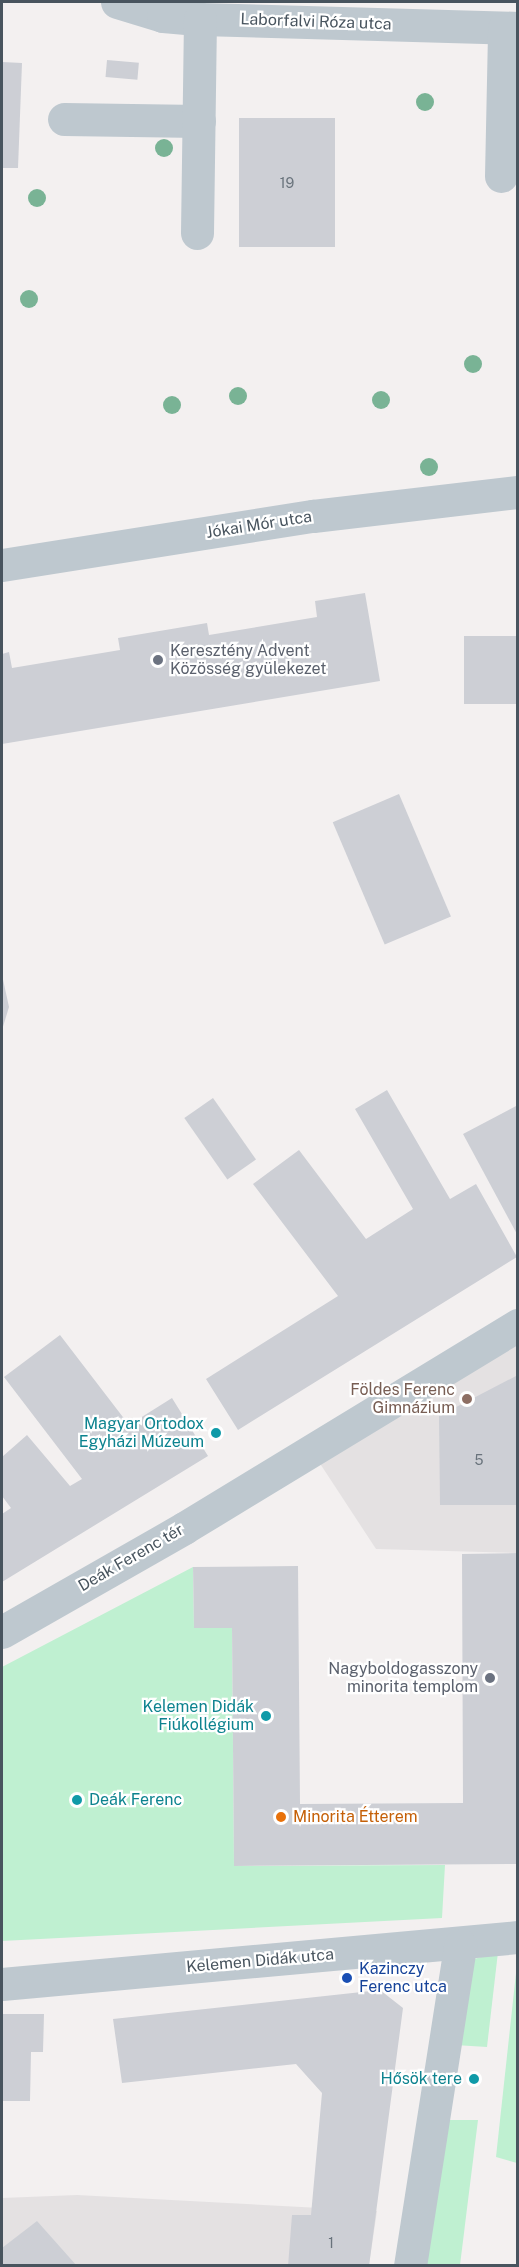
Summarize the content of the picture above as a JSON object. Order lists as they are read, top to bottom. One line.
{"streets":{"street":["Laborfalvi Róza utca","Jókai Mór utca","Deák Ferenc tér","Kelemen Didák utca"]},"places":["Keresztény Advent Közösség gyülekezet","Földes Ferenc Gimnázium","Magyar Ortodox Egyházi Múzeum","Nagyboldogasszony minorita templom","Kelemen Didák Fiúkollégium","Deák Ferenc","Minorita Étterem","Kazinczy Ferenc utca","Hősök tere"],"house_numbers":["19","5","1"]}
